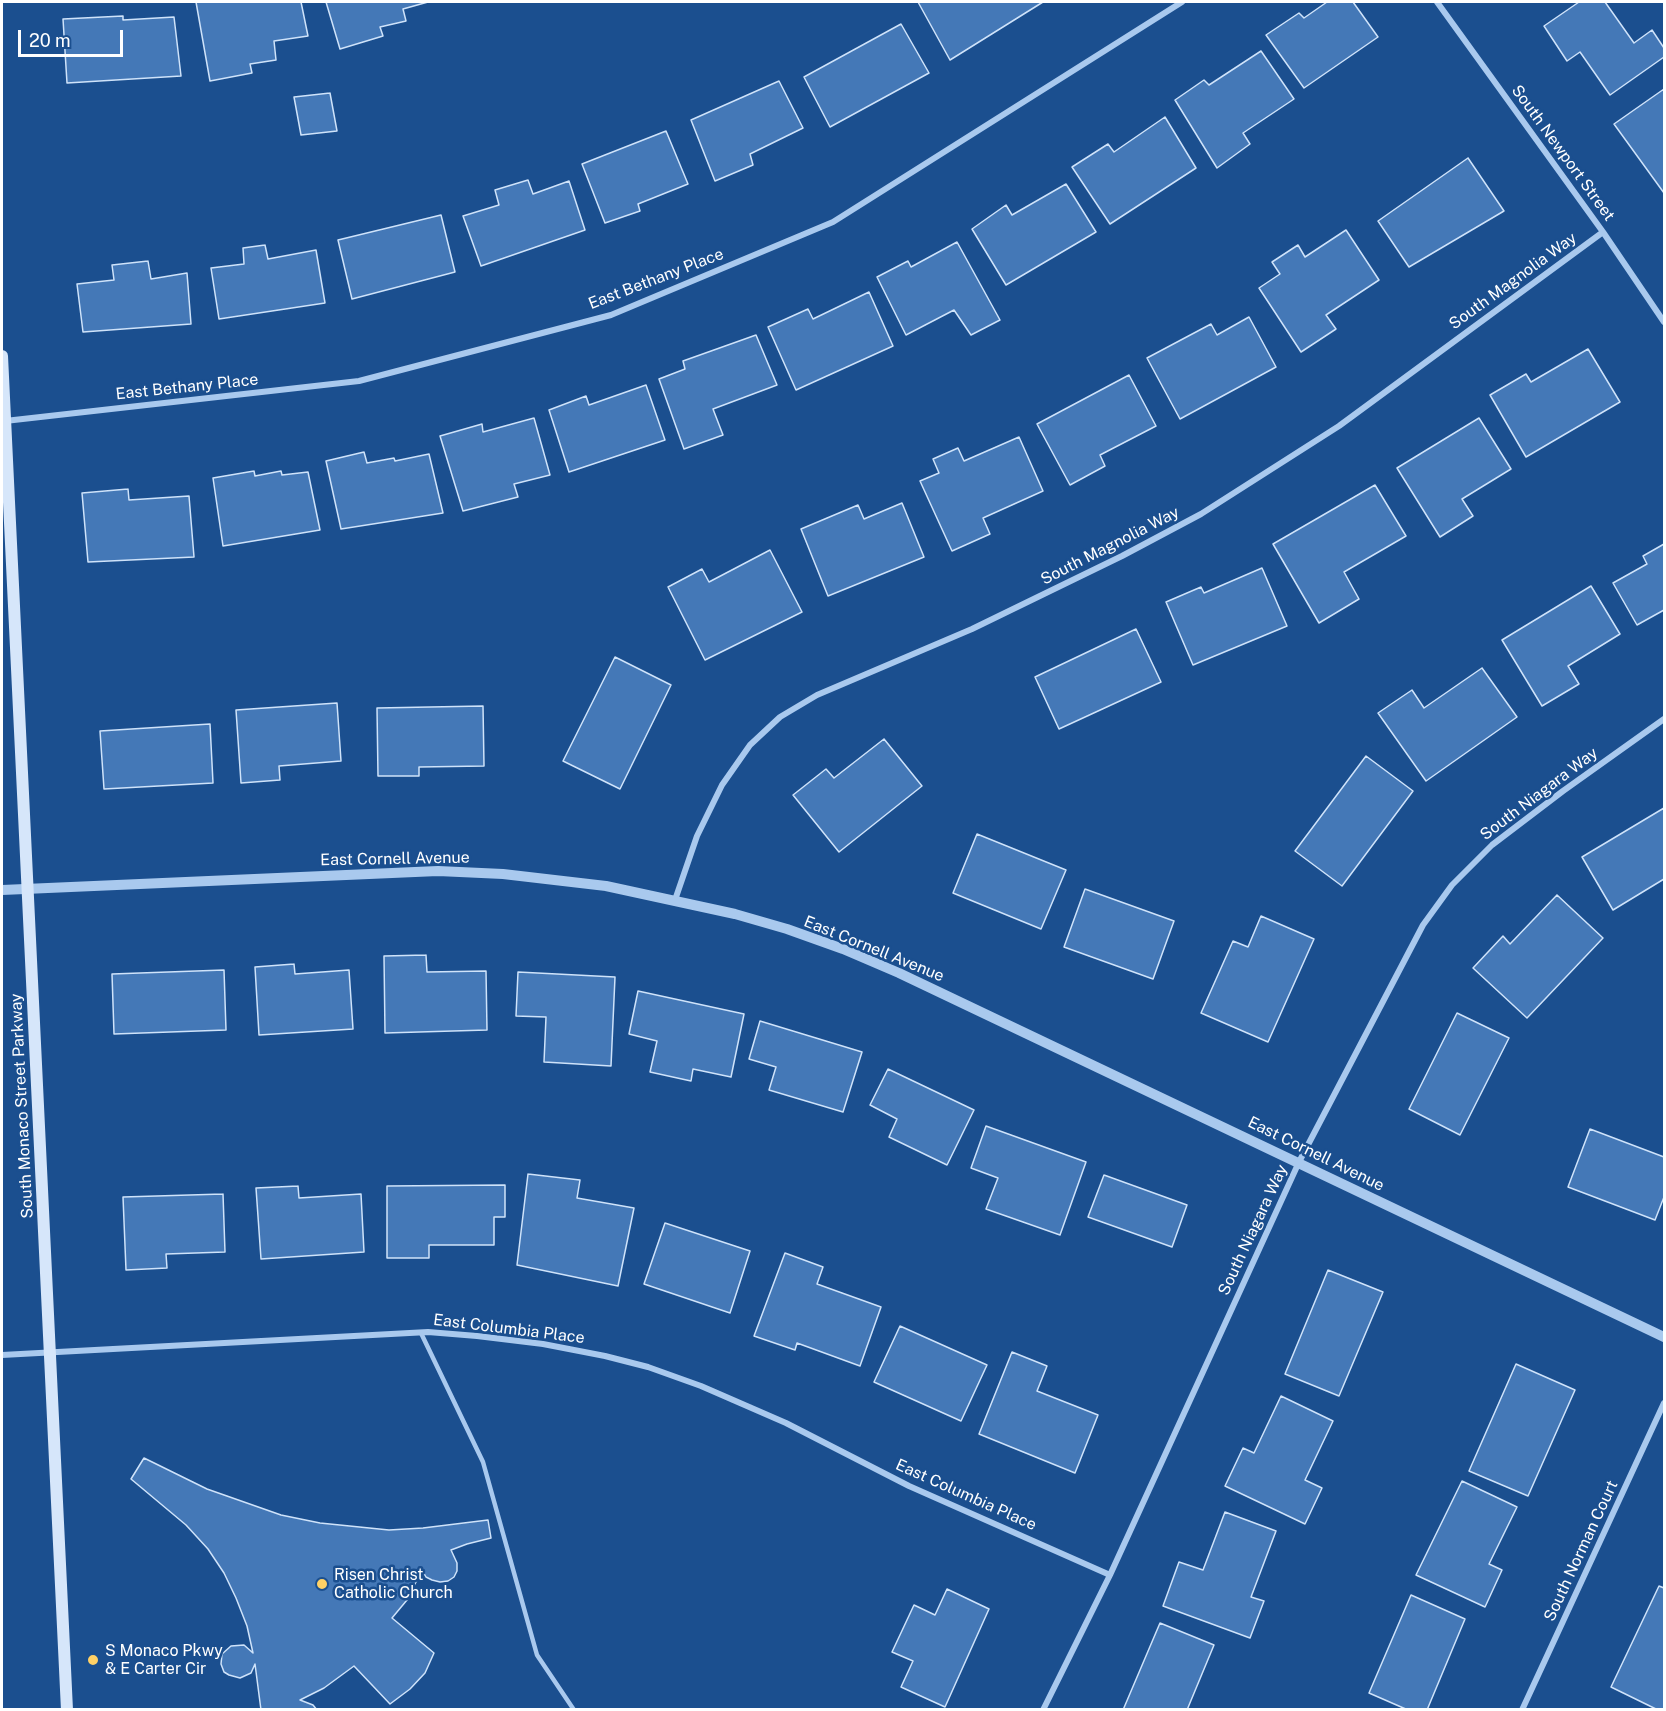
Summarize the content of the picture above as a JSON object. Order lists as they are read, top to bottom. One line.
{"streets":{"main road":["South Monaco Street Parkway"],"street":["South Newport Street","East Bethany Place","South Magnolia Way","South Niagara Way","East Cornell Avenue","East Columbia Place","South Norman Court"]},"crossings":[["South Newport Street","South Magnolia Way"],["East Bethany Place","South Monaco Street Parkway"],["South Magnolia Way","East Cornell Avenue"],["South Niagara Way","East Cornell Avenue"],["South Niagara Way","East Columbia Place"],["East Cornell Avenue","South Monaco Street Parkway"],["South Monaco Street Parkway","East Columbia Place"]],"places":["Risen Christ Catholic Church","S Monaco Pkwy & E Carter Cir"],"scale_bar":"20 m"}
